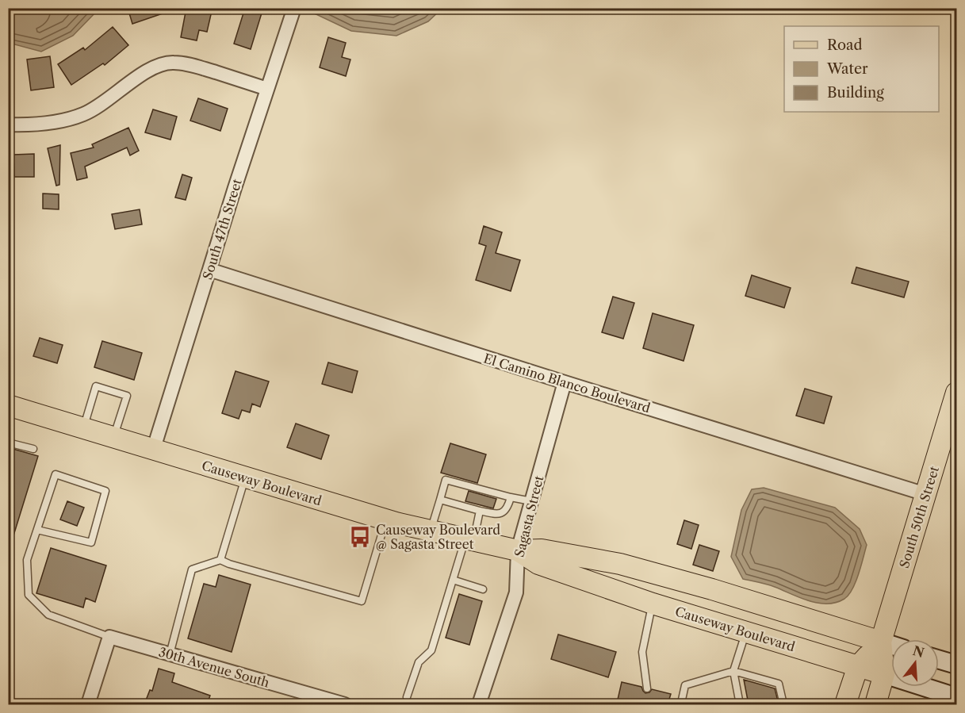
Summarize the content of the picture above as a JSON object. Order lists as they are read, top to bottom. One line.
{"streets":{"main road":["Causeway Boulevard","South 50th Street"],"street":["South 47th Street","El Camino Blanco Boulevard","Sagasta Street","30th Avenue South"]},"crossings":[["South 47th Street","El Camino Blanco Boulevard"],["South 47th Street","Causeway Boulevard"],["El Camino Blanco Boulevard","Sagasta Street"],["El Camino Blanco Boulevard","South 50th Street"],["Causeway Boulevard","Sagasta Street"],["Causeway Boulevard","South 50th Street"]],"places":{"bus stop":["Causeway Boulevard @ Sagasta Street"]},"legend":["Road","Water","Building"],"north":"top"}
